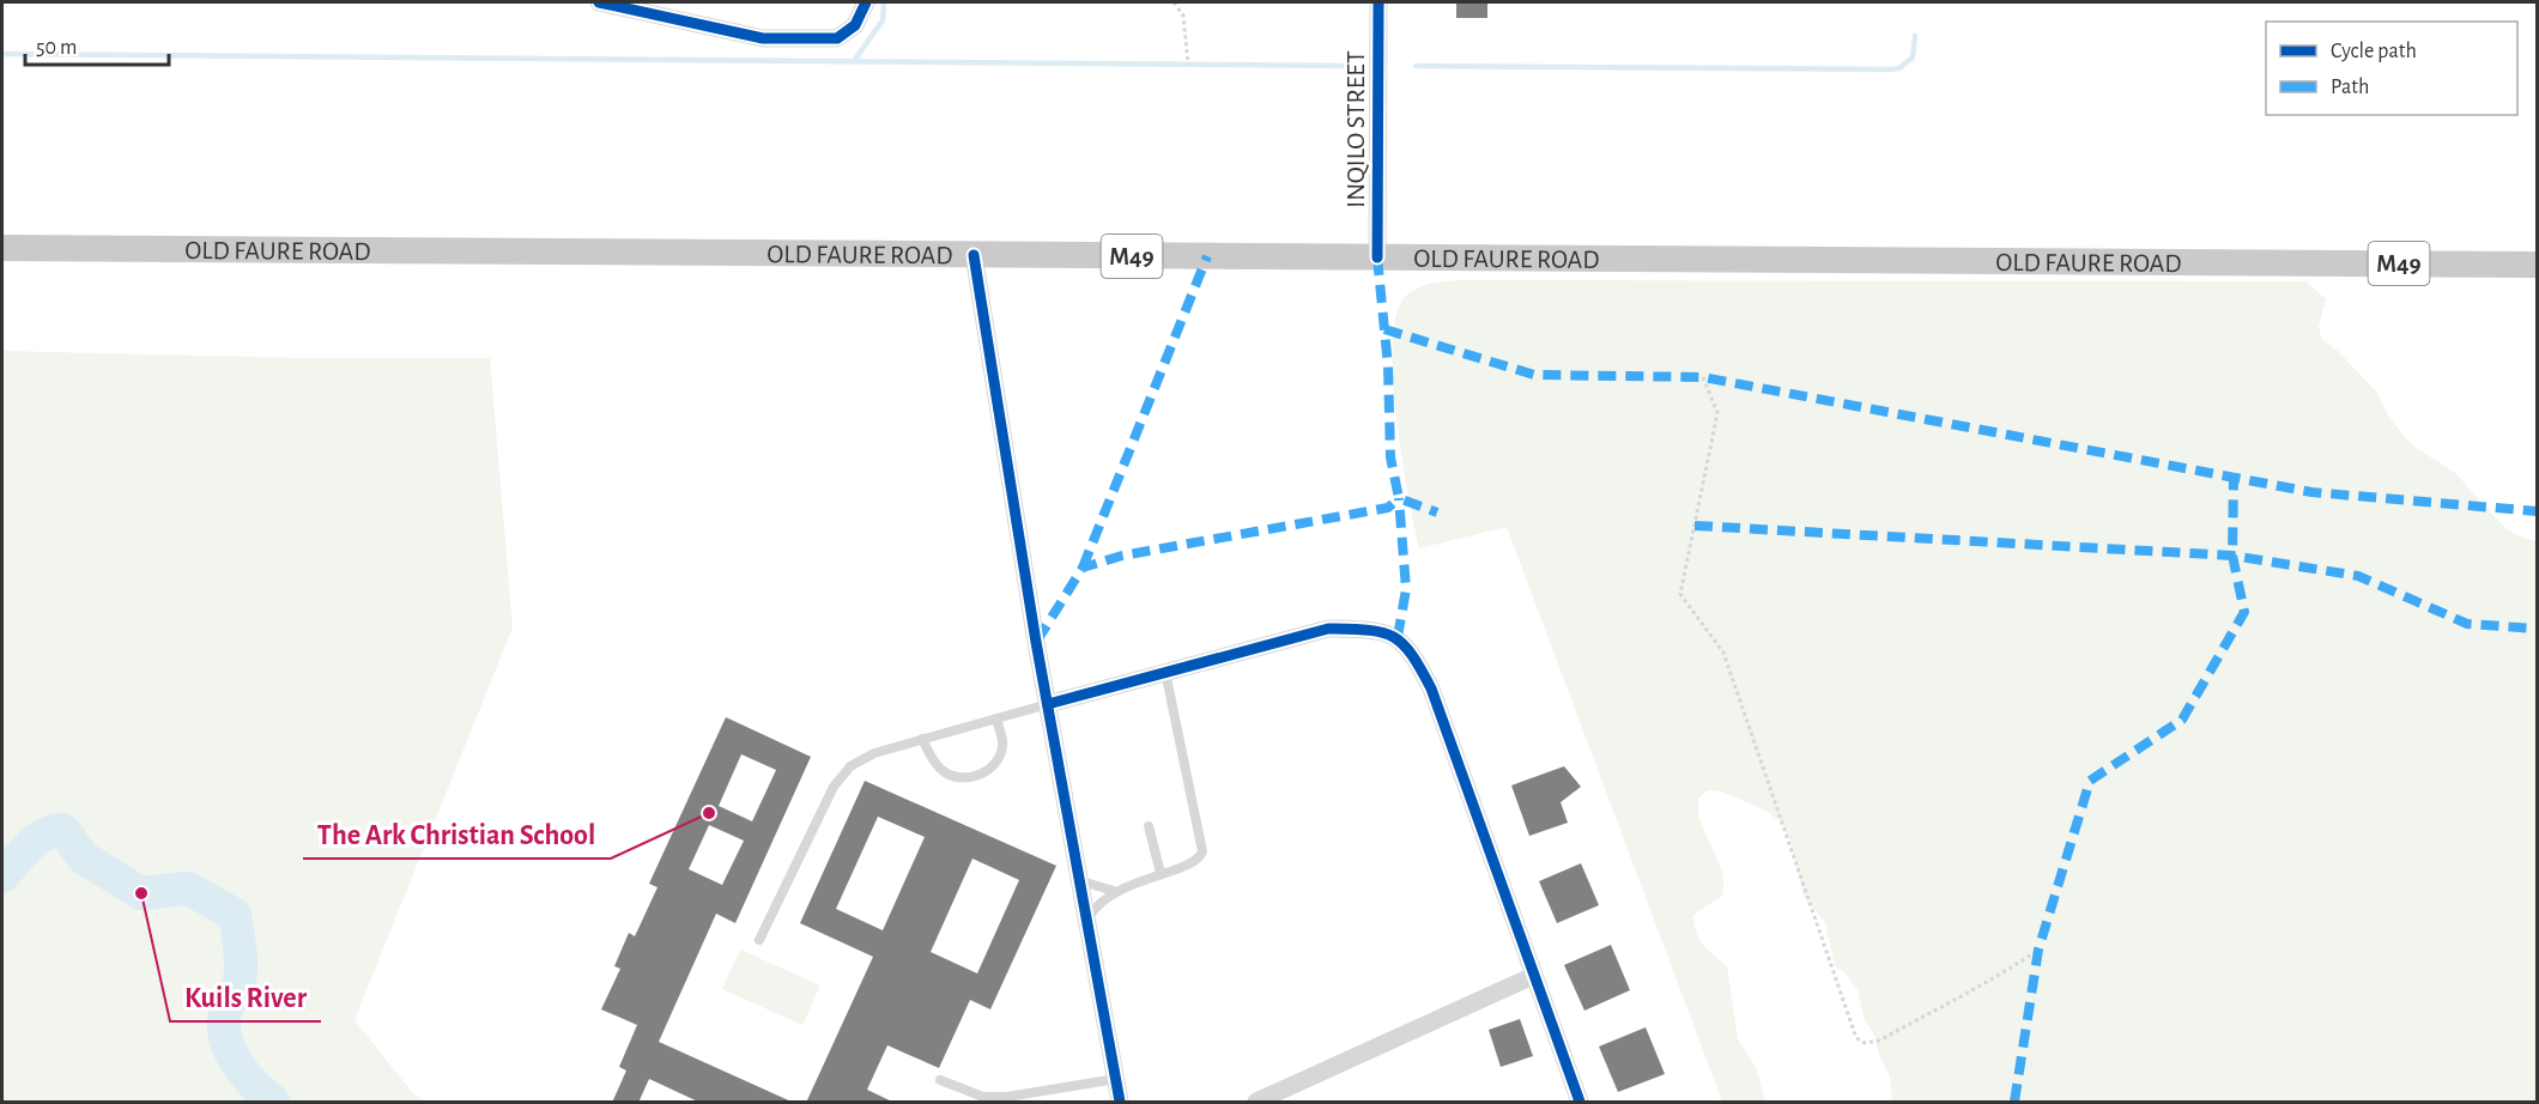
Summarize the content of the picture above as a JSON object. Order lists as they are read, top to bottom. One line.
{"streets":{"main road":["OLD FAURE ROAD","M49"],"street":["INQILO STREET"]},"crossings":[["INQILO STREET","OLD FAURE ROAD"]],"places":["The Ark Christian School","Kuils River"],"legend":["Cycle path","Path"],"scale_bar":"50 m"}
